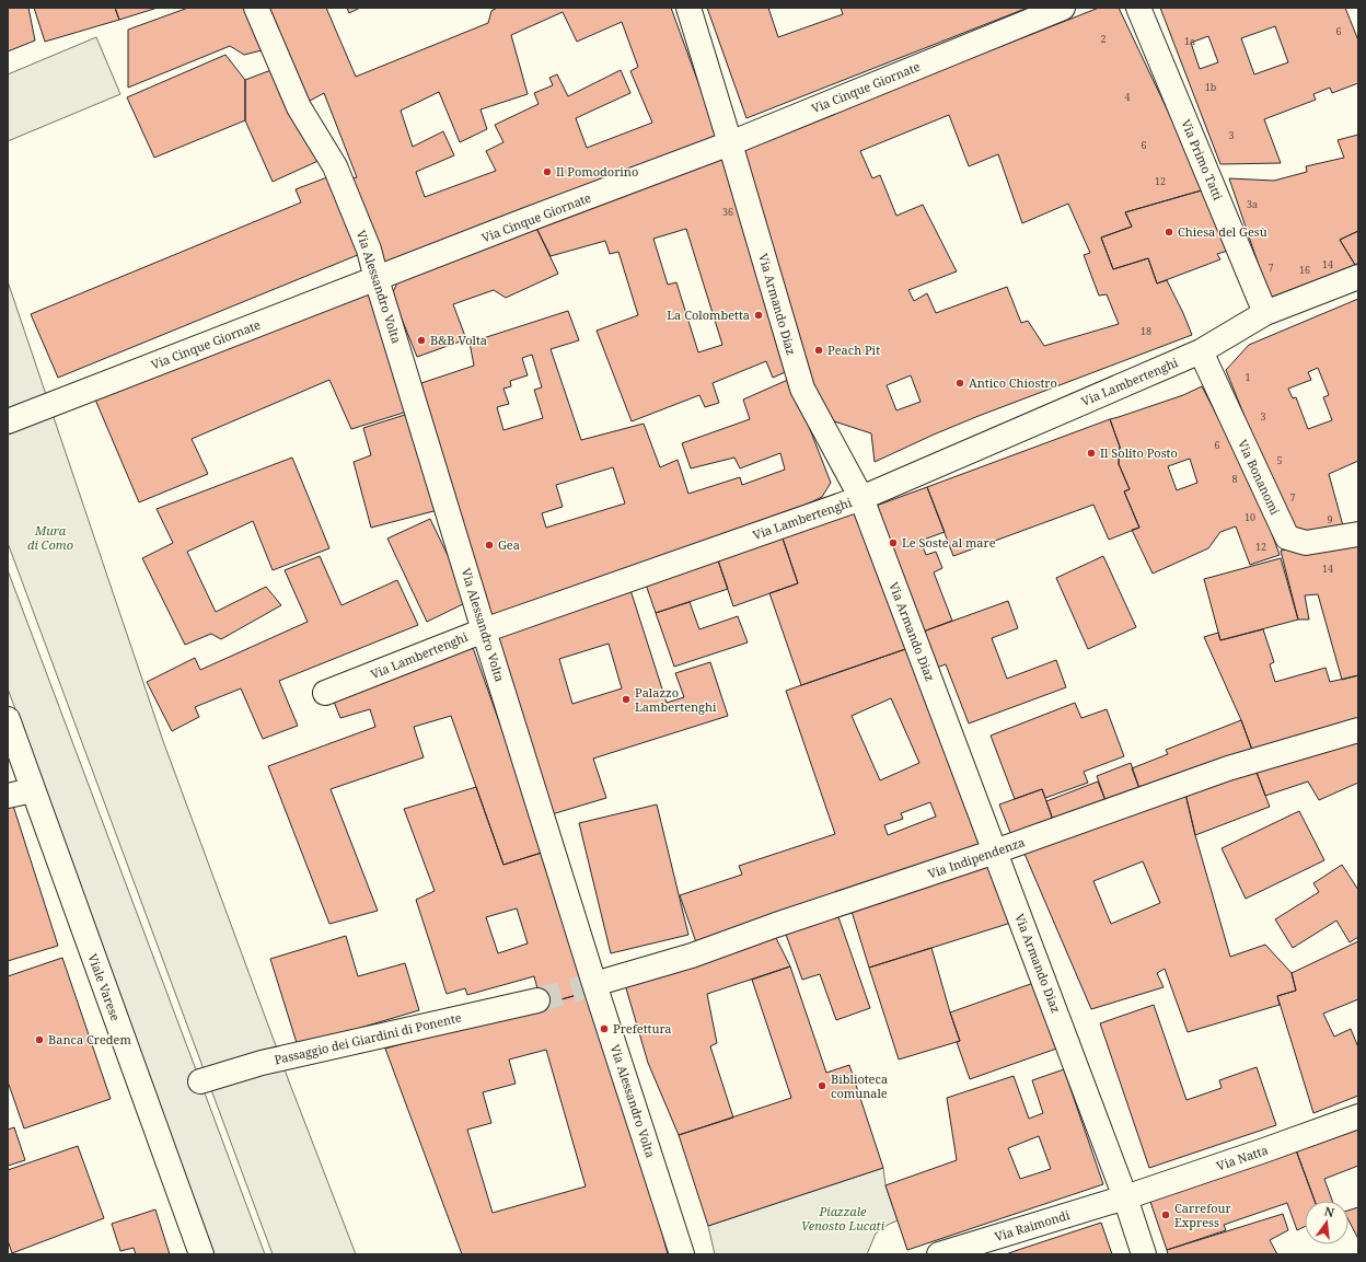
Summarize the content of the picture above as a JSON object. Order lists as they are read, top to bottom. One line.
{"streets":{"street":["Via Cinque Giornate","Via Primo Tatti","Via Alessandro Volta","Via Armando Diaz","Via Lambertenghi","Via Bonanomi","Via Indipendenza","Viale Varese","Passaggio dei Giardini di Ponente","Via Natta","Via Raimondi"]},"crossings":[["Via Cinque Giornate","Via Alessandro Volta"],["Via Cinque Giornate","Via Armando Diaz"],["Via Primo Tatti","Via Lambertenghi"],["Via Alessandro Volta","Via Lambertenghi"],["Via Alessandro Volta","Via Indipendenza"],["Via Armando Diaz","Via Lambertenghi"],["Via Armando Diaz","Via Indipendenza"],["Via Armando Diaz","Via Natta"],["Via Armando Diaz","Via Raimondi"],["Via Lambertenghi","Via Bonanomi"],["Via Natta","Via Raimondi"]],"parks":["Mura di Como","Piazzale Venosto Lucati"],"places":["Il Pomodorino","Chiesa del Gesù","La Colombetta","B&B Volta","Peach Pit","Antico Chiostro","Il Solito Posto","Le Soste al mare","Gea","Palazzo Lambertenghi","Prefettura","Banca Credem","Biblioteca comunale","Carrefour Express"],"house_numbers":["6","2","1a","1b","4","3","6","12","3a","36","14","7","16","18","1","3","6","5","8","7","10","9","12","14"],"north":"top"}
